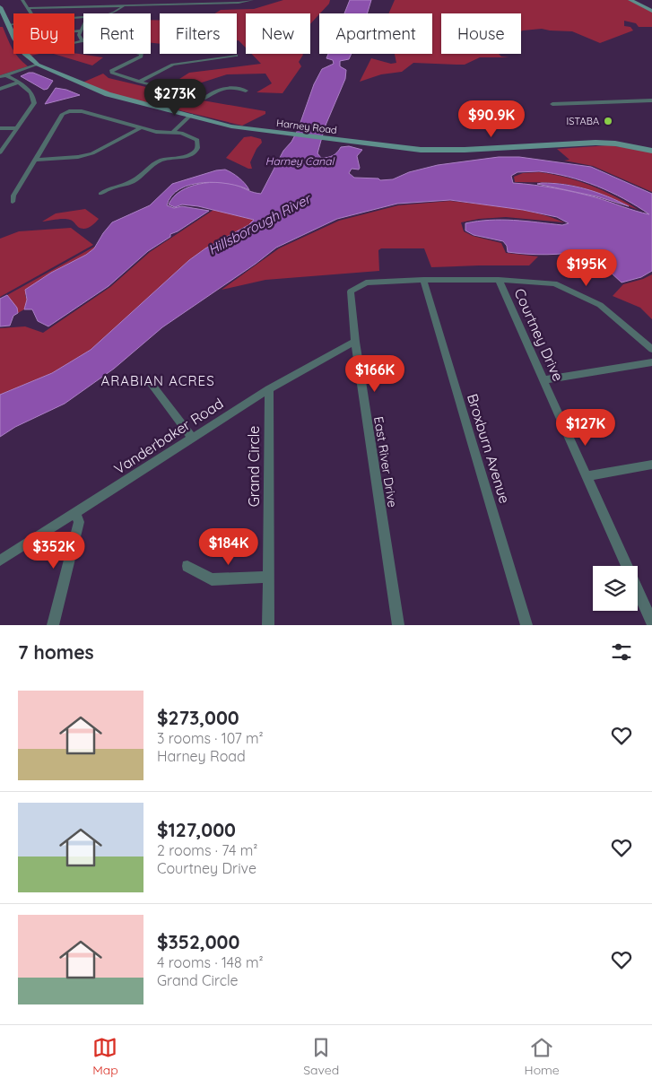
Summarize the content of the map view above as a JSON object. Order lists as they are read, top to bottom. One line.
{"streets":{"street":["Harney Road","Courtney Drive","Vanderbaker Road","Broxburn Avenue","East River Drive","Grand Circle"]},"crossings":[["Courtney Drive","East River Drive"],["Vanderbaker Road","East River Drive"],["Vanderbaker Road","Grand Circle"],["Broxburn Avenue","East River Drive"]],"districts":["ARABIAN ACRES"],"water":["Harney Canal","Hillsborough River"],"places":["ISTABA"],"page":{"chip":["Buy","Rent","Filters","New","Apartment","House"],"price":["$273K","$90.9K","$195K","$166K","$127K","$184K","$352K"],"heading":"7 homes","list":[{"name":"$273,000","note":"3 rooms · 107 m² · Harney Road"},{"name":"$127,000","note":"2 rooms · 74 m² · Courtney Drive"},{"name":"$352,000","note":"4 rooms · 148 m² · Grand Circle"}],"tabs":["Map","Saved","Home"]}}
